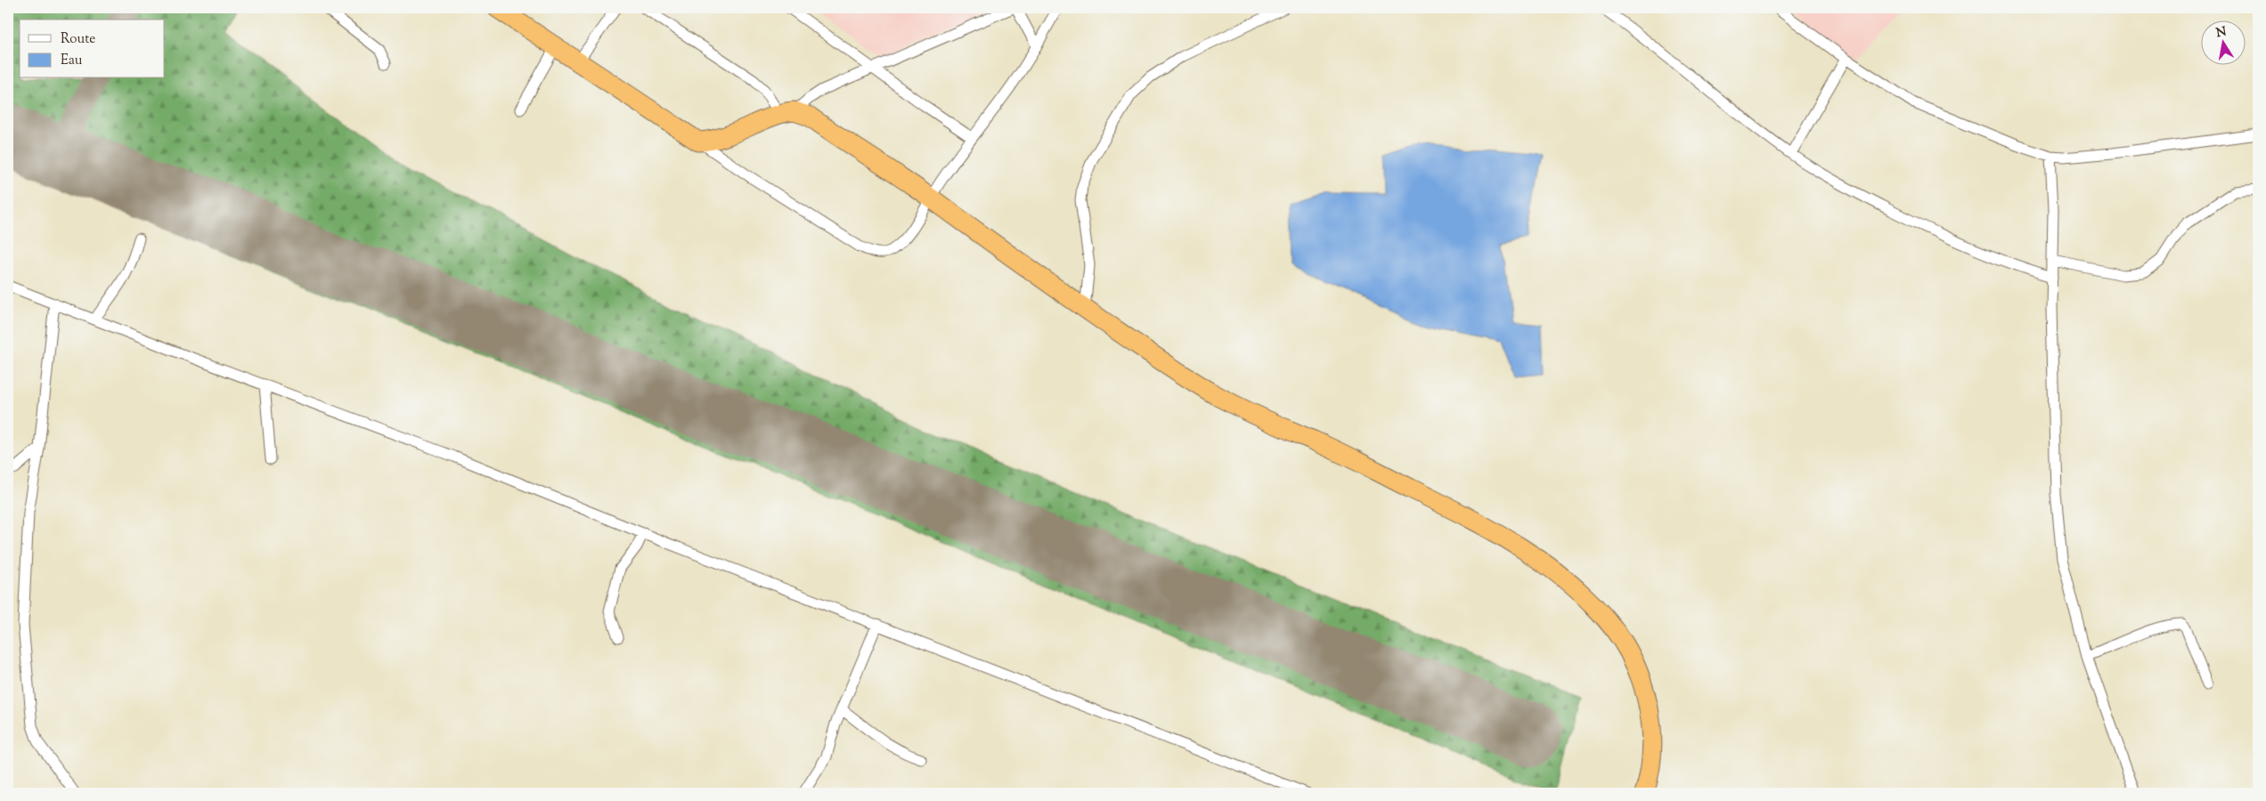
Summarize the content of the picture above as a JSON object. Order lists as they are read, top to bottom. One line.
{"legend":["Route","Eau"],"north":"top"}
